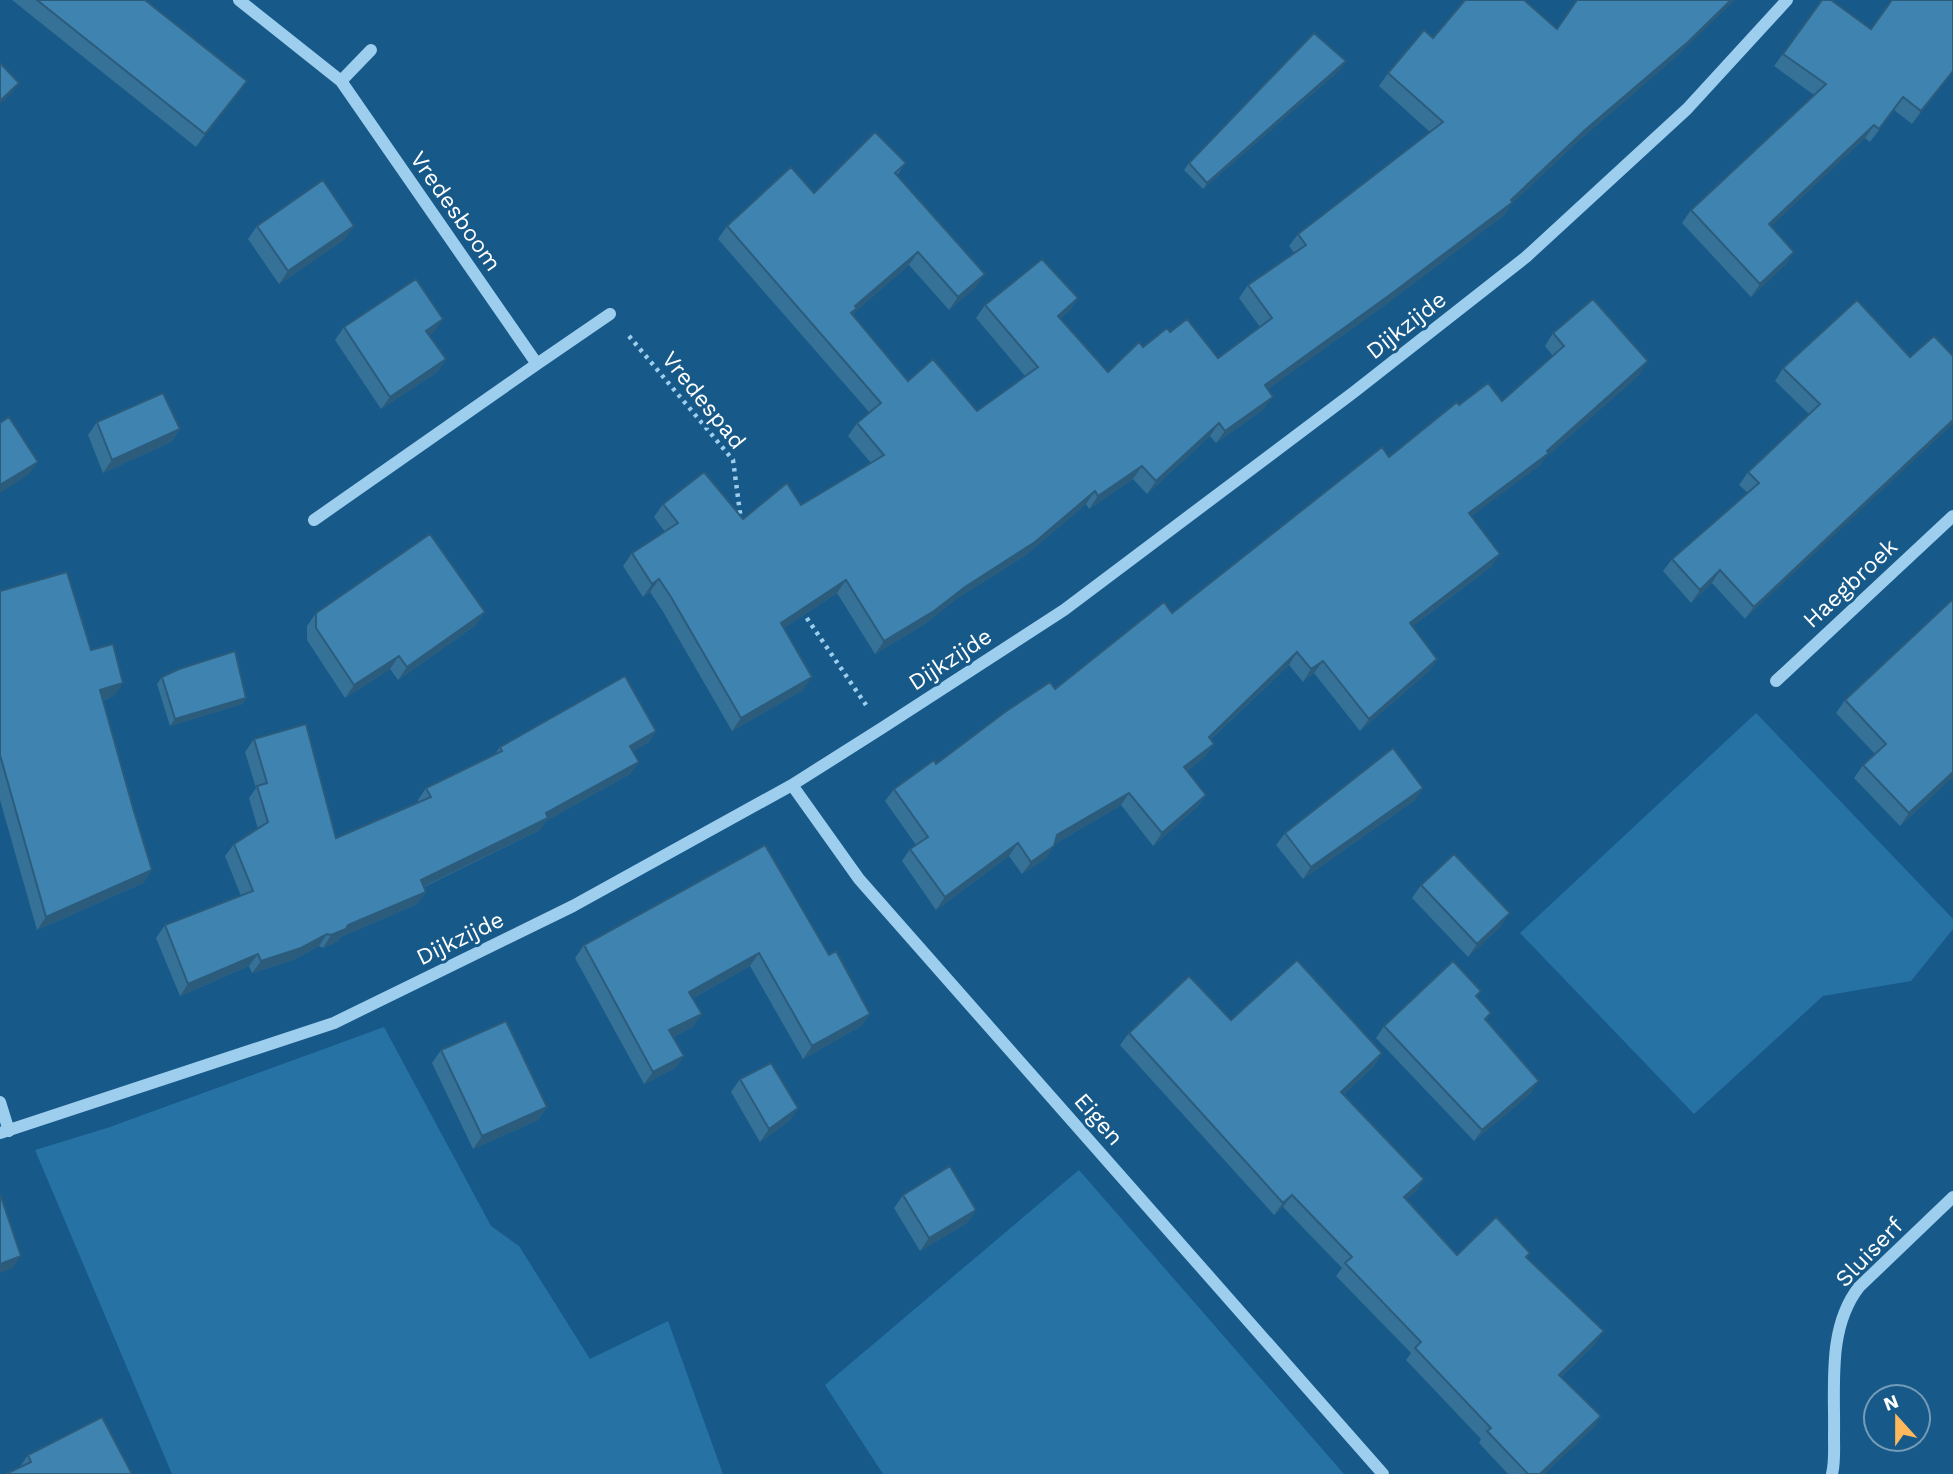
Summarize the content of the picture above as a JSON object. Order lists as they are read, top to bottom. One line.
{"streets":{"street":["Vredesboom","Dijkzijde","Haegbroek","Eigen","Sluiserf"],"path":["Vredespad"]},"crossings":[["Dijkzijde","Eigen"]],"north":"top"}
